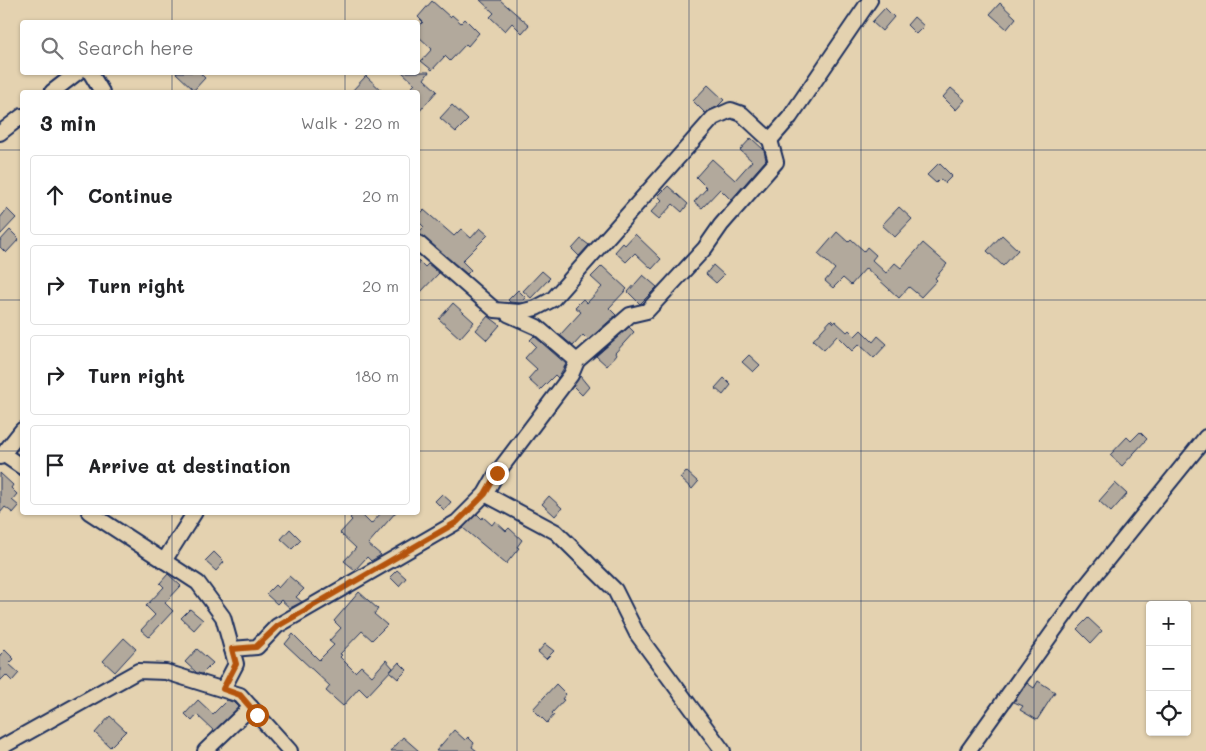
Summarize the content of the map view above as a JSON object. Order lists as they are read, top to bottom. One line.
{"page":{"search":"Search here","heading":["3 min","Walk · 220 m"],"list":[["Continue","20 m"],["Turn right","20 m"],["Turn right","180 m"],"Arrive at destination"],"map_buttons":["+","−"]}}
